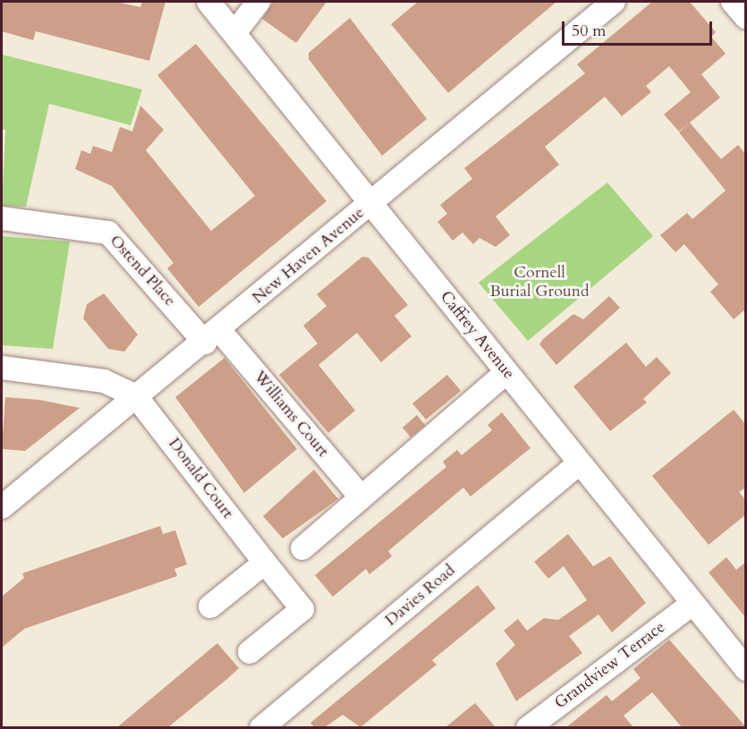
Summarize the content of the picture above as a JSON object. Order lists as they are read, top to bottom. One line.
{"streets":{"street":["New Haven Avenue","Ostend Place","Caffrey Avenue","Williams Court","Donald Court","Davies Road","Grandview Terrace"]},"crossings":[["New Haven Avenue","Ostend Place"],["New Haven Avenue","Caffrey Avenue"],["New Haven Avenue","Williams Court"],["New Haven Avenue","Donald Court"],["Ostend Place","Williams Court"],["Caffrey Avenue","Davies Road"],["Caffrey Avenue","Grandview Terrace"]],"parks":["Cornell Burial Ground"],"scale_bar":"50 m"}
